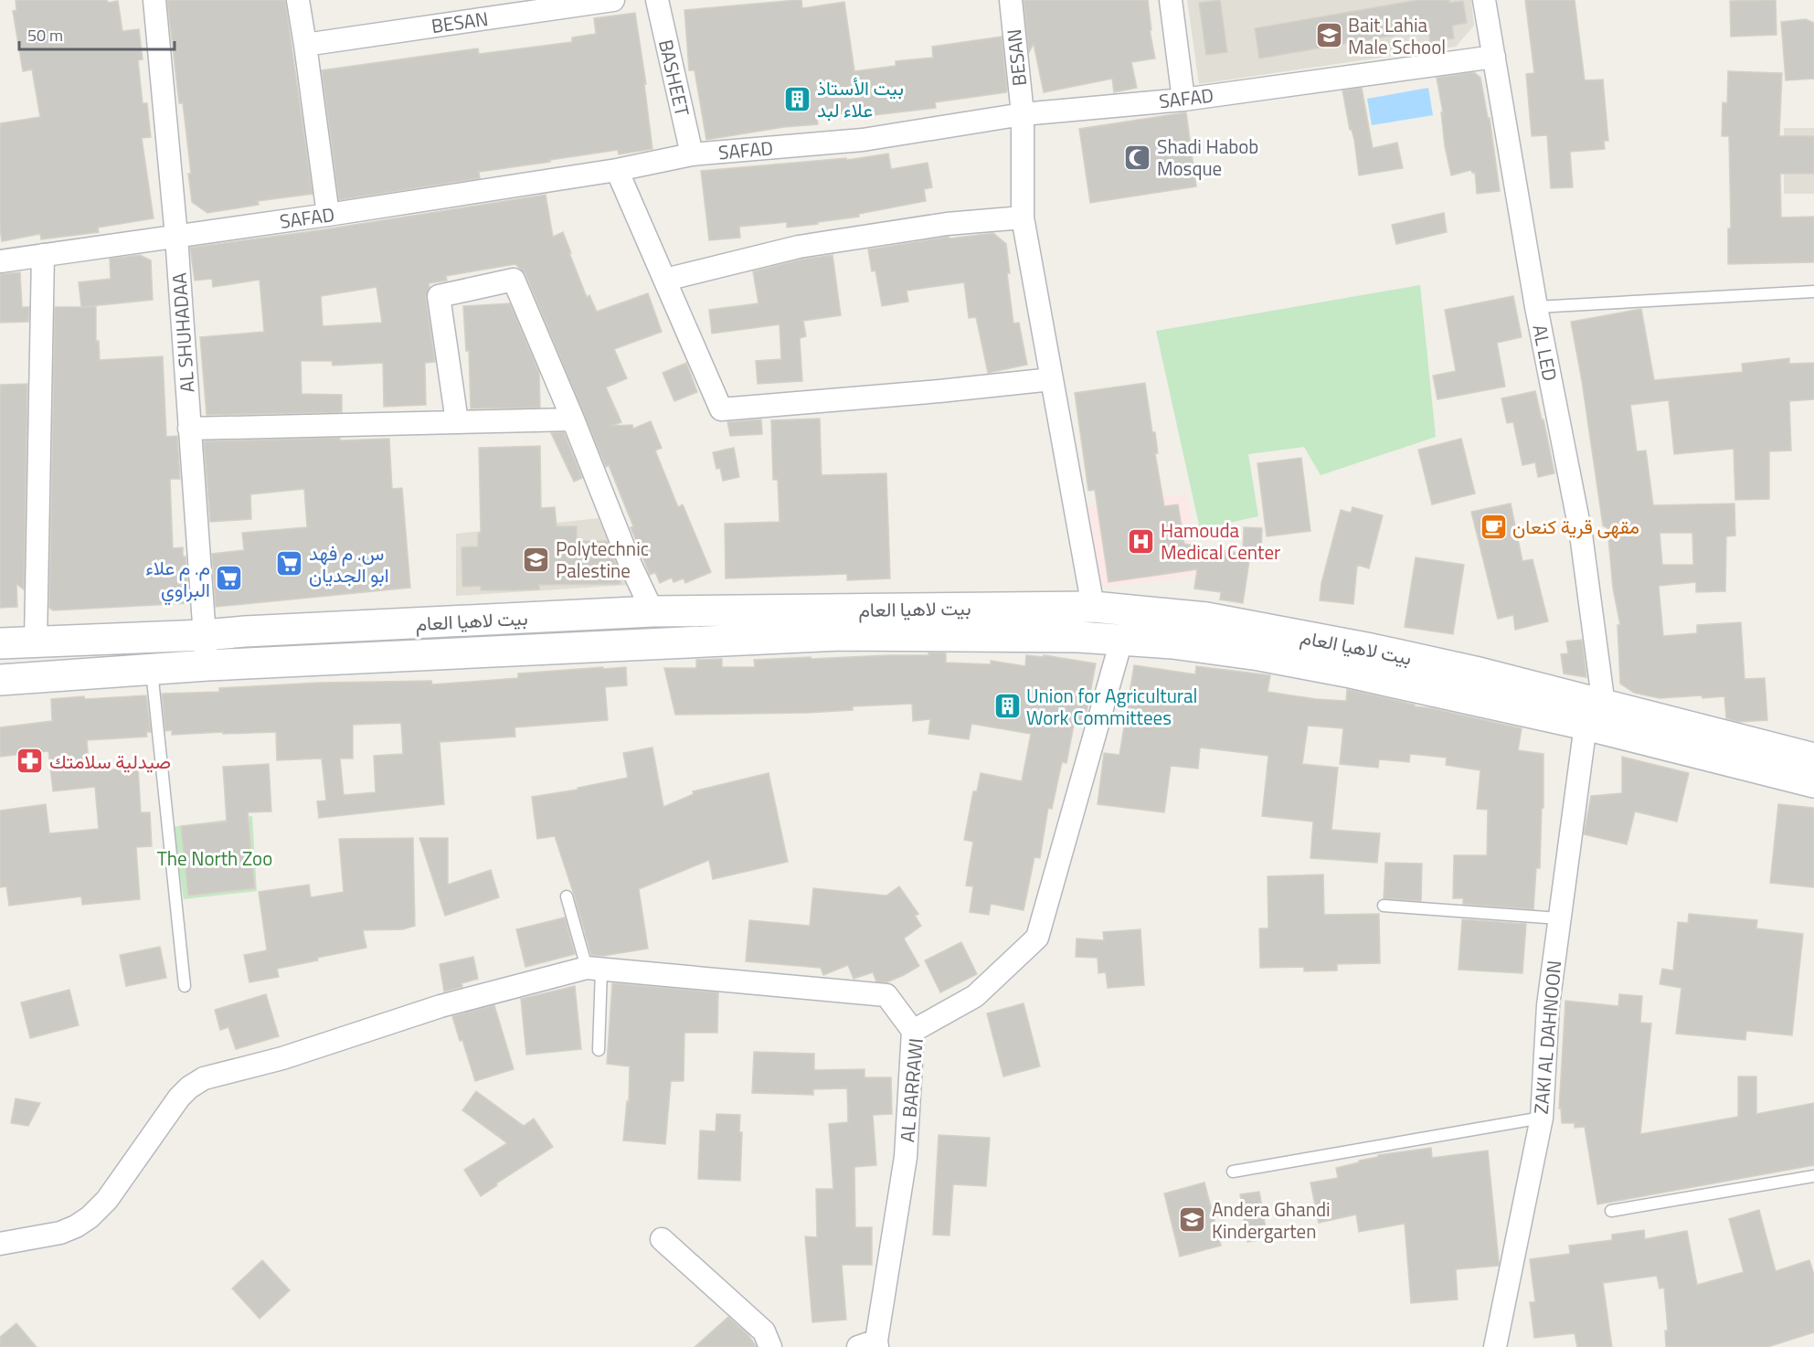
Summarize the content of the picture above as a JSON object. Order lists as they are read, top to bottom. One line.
{"streets":{"main road":["بيت لاهيا العام"],"street":["BESAN","BASHEET","SAFAD","AL SHUHADAA","AL LED","ZAKI AL DAHNOON","AL BARRAWI"]},"crossings":[["BESAN","SAFAD"],["BESAN","بيت لاهيا العام"],["BASHEET","SAFAD"],["SAFAD","AL SHUHADAA"],["SAFAD","AL LED"],["AL SHUHADAA","بيت لاهيا العام"],["AL LED","بيت لاهيا العام"],["AL LED","ZAKI AL DAHNOON"],["بيت لاهيا العام","ZAKI AL DAHNOON"],["بيت لاهيا العام","AL BARRAWI"]],"parks":["The North Zoo"],"places":{"school or university":["Bait Lahia Male School","Polytechnic Palestine","Andera Ghandi Kindergarten"],"building":["بيت الأستاذ علاء لبد","Union for Agricultural Work Committees"],"mosque":["Shadi Habob Mosque"],"cafe":["مقهى قرية كنعان"],"hospital":["Hamouda Medical Center"],"supermarket":["س. م فهد ابو الجديان","م. م علاء البراوي"],"pharmacy":["صيدلية سلامتك"]},"scale_bar":"50 m"}
